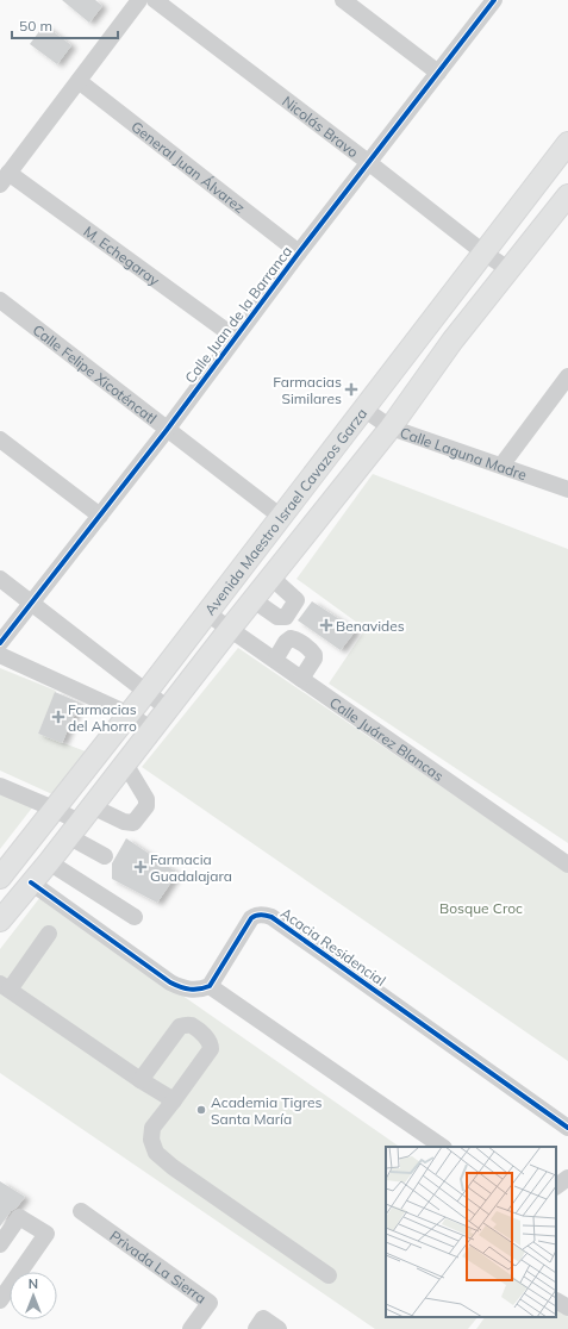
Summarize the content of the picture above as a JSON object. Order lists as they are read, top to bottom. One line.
{"streets":{"main road":["Avenida Maestro Israel Cavazos Garza"],"street":["Nicolás Bravo","General Juan Álvarez","M. Echegaray","Calle Juan de la Barranca","Calle Felipe Xicoténcatl","Calle Laguna Madre","Calle Juárez Blancas","Acacia Residencial","Privada La Sierra"]},"crossings":[["Nicolás Bravo","Calle Juan de la Barranca"],["Nicolás Bravo","Avenida Maestro Israel Cavazos Garza"],["General Juan Álvarez","Calle Juan de la Barranca"],["M. Echegaray","Calle Juan de la Barranca"],["Calle Juan de la Barranca","Calle Felipe Xicoténcatl"],["Calle Felipe Xicoténcatl","Avenida Maestro Israel Cavazos Garza"],["Calle Laguna Madre","Avenida Maestro Israel Cavazos Garza"],["Avenida Maestro Israel Cavazos Garza","Calle Juárez Blancas"]],"parks":["Bosque Croc"],"places":{"health":["Farmacias Similares","Benavides","Farmacias del Ahorro","Farmacia Guadalajara"],"other":["Academia Tigres Santa María"]},"scale_bar":"50 m","north":"top"}
